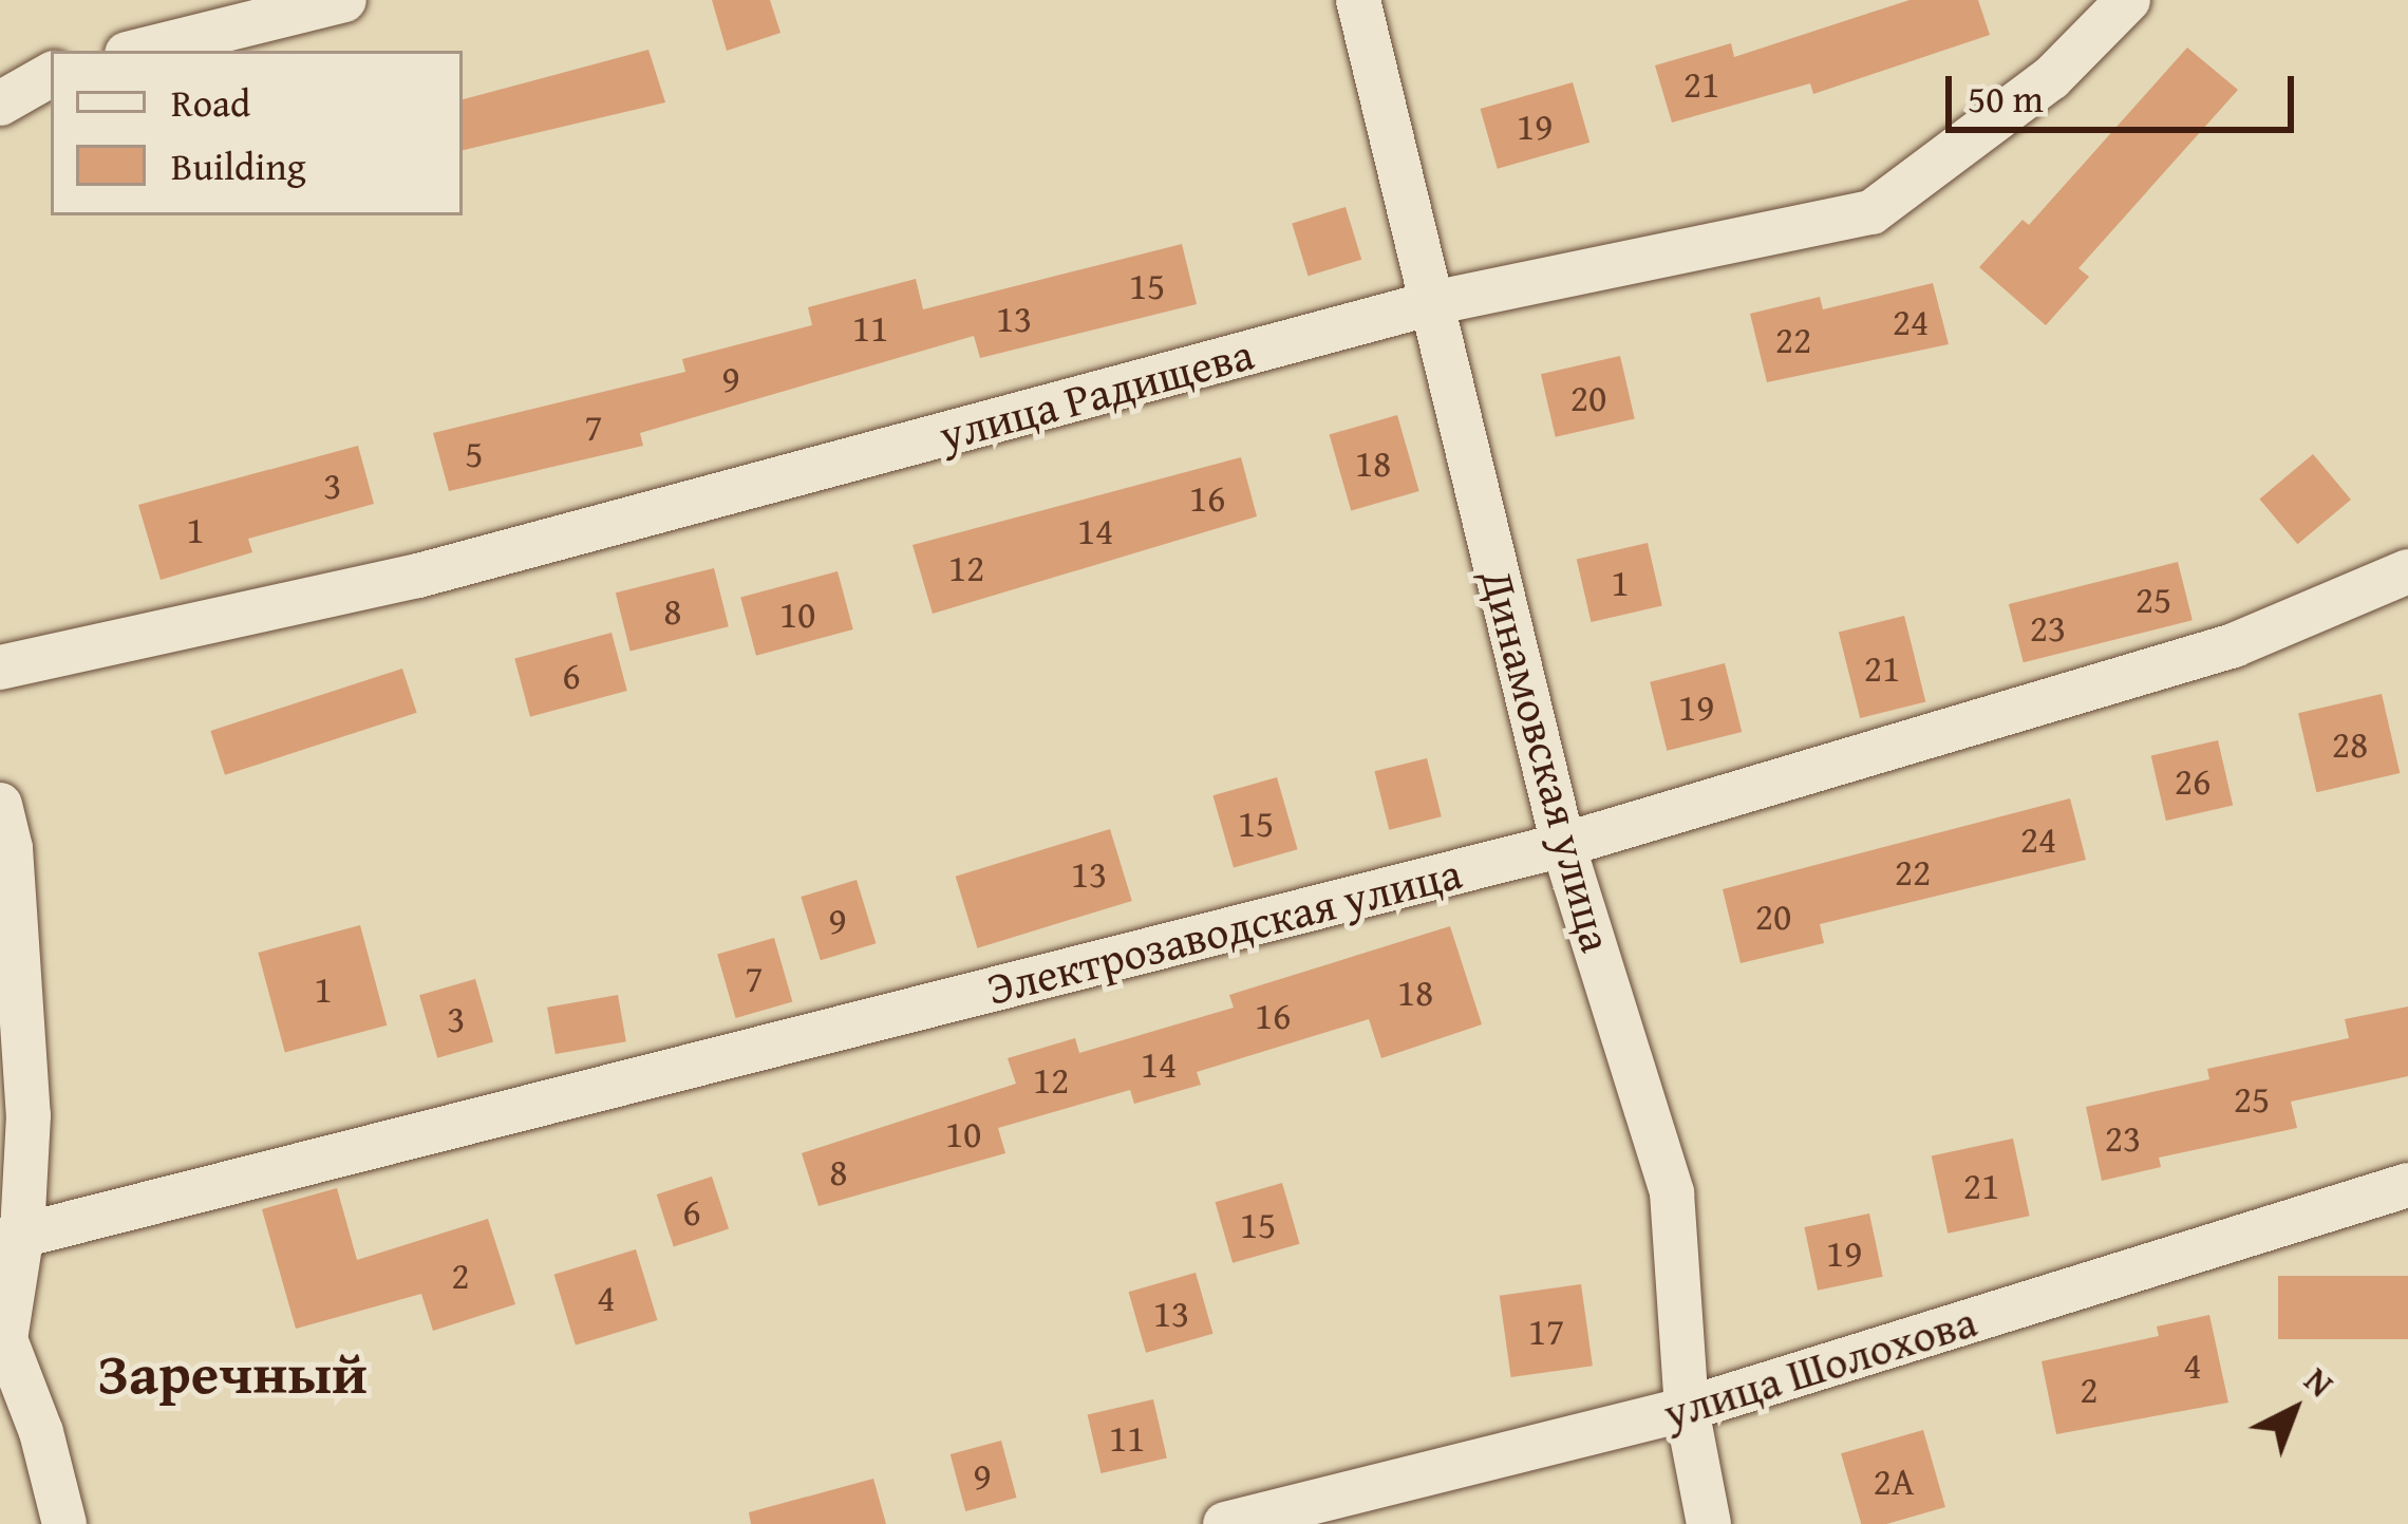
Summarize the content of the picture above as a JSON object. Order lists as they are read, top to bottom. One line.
{"streets":{"street":["улица Радищева","Динамовская улица","Электрозаводская улица","улица Шолохова"]},"crossings":[["улица Радищева","Динамовская улица"],["Динамовская улица","Электрозаводская улица"],["Динамовская улица","улица Шолохова"]],"districts":["Заречный"],"house_numbers":["21","19","15","13","24","11","22","9","20","7","5","18","3","16","1","14","12","1","25","8","10","23","21","6","19","28","26","15","24","22","13","20","9","7","1","18","16","3","14","12","25","10","23","8","21","6","15","19","2","4","13","17","4","2","11","9","2А"],"legend":["Road","Building"],"scale_bar":"50 m","north":"top right"}
